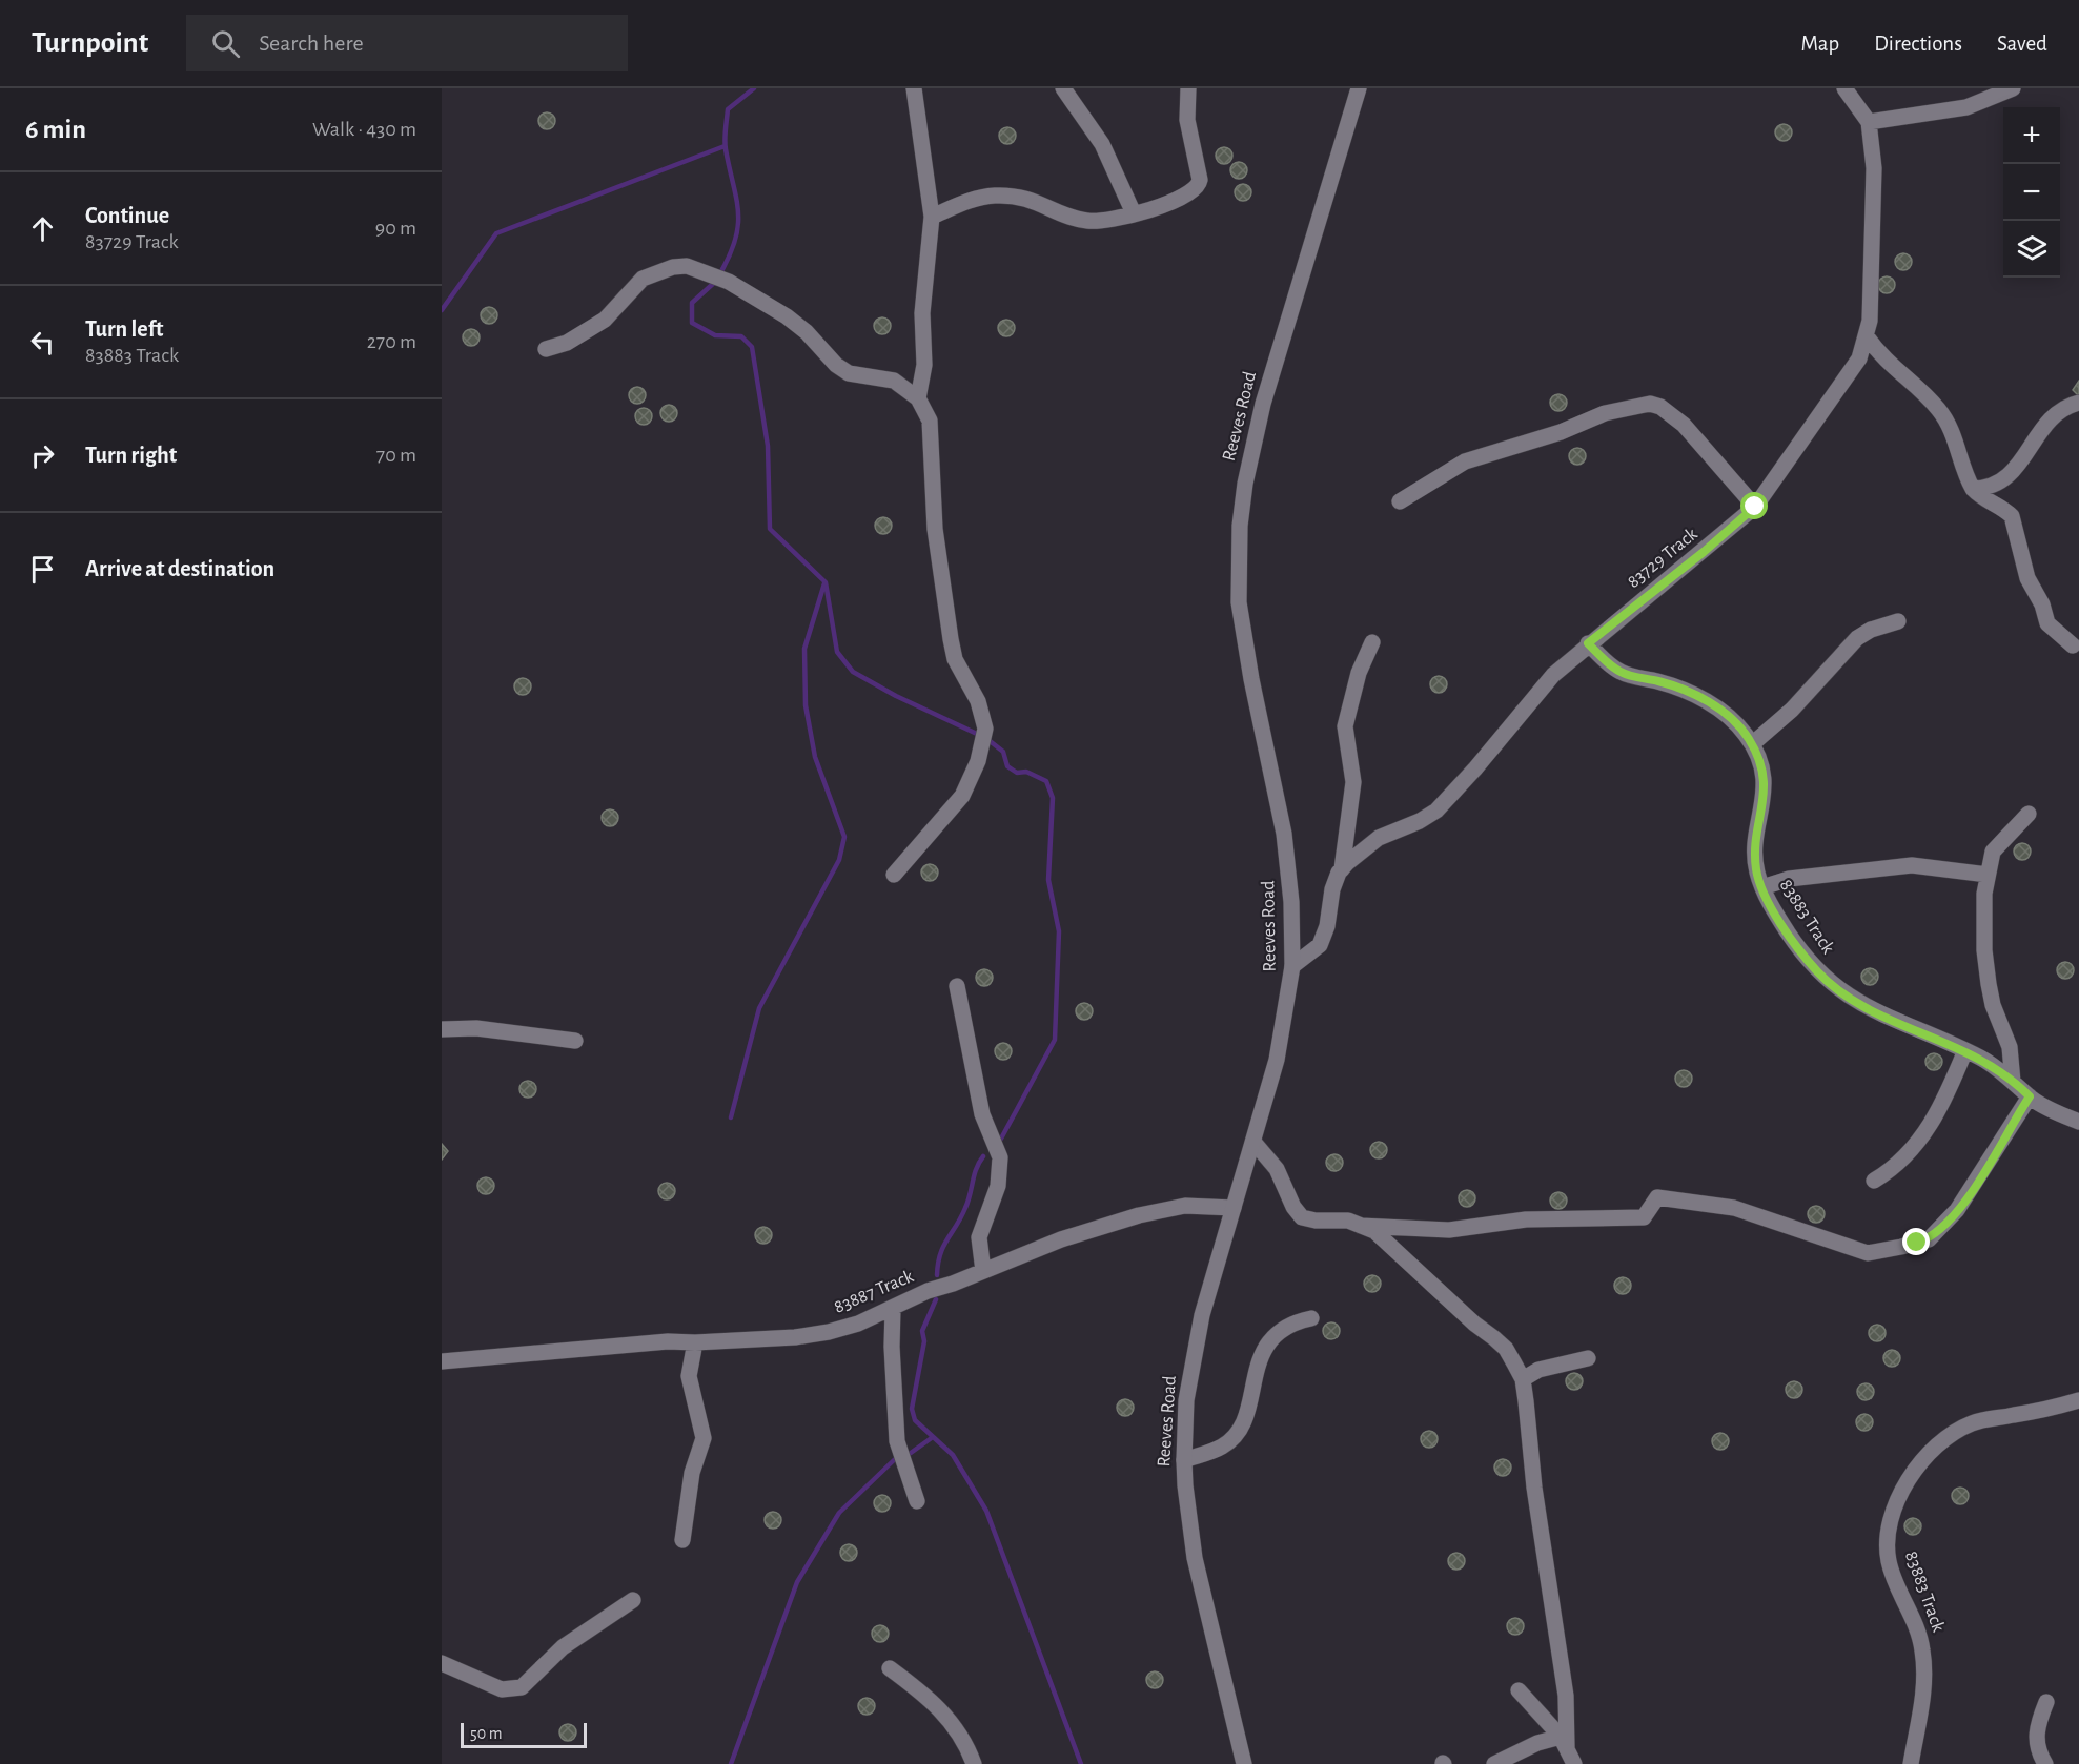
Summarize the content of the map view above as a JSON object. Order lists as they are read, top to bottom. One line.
{"streets":{"street":["Reeves Road","83729 Track","83883 Track","83887 Track"]},"crossings":[["Reeves Road","83729 Track"],["Reeves Road","83887 Track"],["83729 Track","83883 Track"]],"scale_bar":"50 m","page":{"header":"Turnpoint","search":"Search here","nav":["Map","Directions","Saved"],"heading":["6 min","Walk · 430 m"],"map_buttons":["+","−"],"list":[["Continue","83729 Track","90 m"],["Turn left","83883 Track","270 m"],["Turn right","70 m"],"Arrive at destination"],"scale":"50 m"}}
